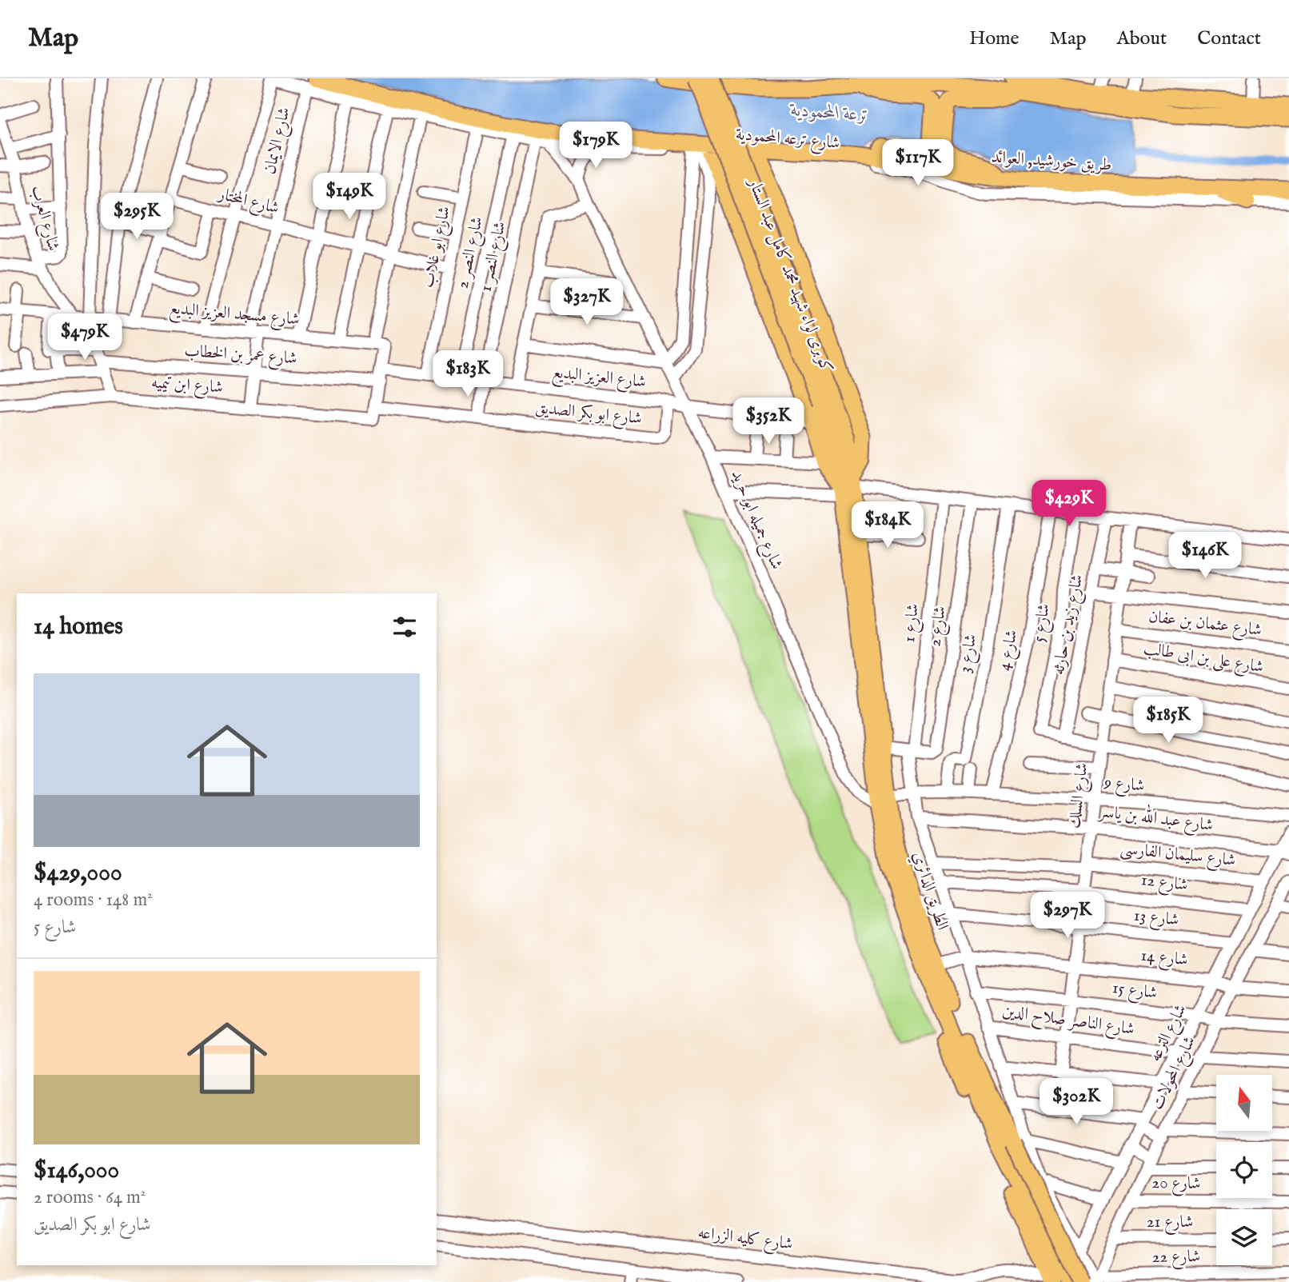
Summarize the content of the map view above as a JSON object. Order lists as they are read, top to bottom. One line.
{"streets":{"main road":["طريق خورشيد, العوائد","كوبرى لواء شهيد محمد كامل عبد الستار","الطريق الدائري"],"street":["شارع ترعه المحمودية","شارع الايمان","شارع المختار","شارع العرب","شارع ابو غلاب","شارع النصر 2","شارع النصر 1","شارع مسجد العزيز البديع","شارع عمر بن الخطاب","شارع العزيز البديع","شارع ابن تيميه","شارع ابو بكر الصديق","شارع جميله ابو حريد","شارع 1","شارع 5","شارع عثمان بن عفان","شارع زيد بن حارثه","شارع 2","شارع 4","شارع 3","شارع على بن ابى طالب","شارع 9","شارع السلك","شارع عبد الله بن ياسر","شارع سليمان الفارسى","شارع 12","شارع 13","شارع 14","شارع 15","شارع الناصر صلاح الدين","شارع الترعه","شارع المحولات","شارع 20","شارع 21","شارع كليه الزراعه","شارع 22"]},"crossings":[["شارع ترعه المحمودية","شارع الايمان"],["شارع ترعه المحمودية","طريق خورشيد, العوائد"],["شارع ترعه المحمودية","شارع ابو غلاب"],["شارع ترعه المحمودية","شارع النصر 2"],["شارع ترعه المحمودية","شارع النصر 1"],["شارع ترعه المحمودية","شارع جميله ابو حريد"],["شارع الايمان","طريق خورشيد, العوائد"],["شارع الايمان","شارع المختار"],["شارع الايمان","شارع مسجد العزيز البديع"],["شارع الايمان","شارع عمر بن الخطاب"],["شارع الايمان","شارع ابن تيميه"],["شارع المختار","شارع ابو غلاب"],["شارع العرب","شارع مسجد العزيز البديع"],["شارع العرب","شارع عمر بن الخطاب"],["شارع العرب","شارع ابن تيميه"],["شارع ابو غلاب","شارع العزيز البديع"],["شارع النصر 2","شارع العزيز البديع"],["شارع النصر 1","شارع العزيز البديع"],["شارع النصر 1","شارع ابو بكر الصديق"],["كوبرى لواء شهيد محمد كامل عبد الستار","الطريق الدائري"],["شارع عمر بن الخطاب","شارع العزيز البديع"],["شارع العزيز البديع","شارع ابو بكر الصديق"],["شارع العزيز البديع","شارع جميله ابو حريد"],["شارع ابن تيميه","شارع ابو بكر الصديق"],["شارع جميله ابو حريد","شارع 9"],["شارع جميله ابو حريد","الطريق الدائري"],["شارع 1","شارع 2"],["شارع 1","شارع 9"],["شارع 1","شارع عبد الله بن ياسر"],["شارع 1","شارع سليمان الفارسى"],["شارع 1","شارع 12"],["شارع 1","الطريق الدائري"],["شارع 1","شارع 13"],["شارع 1","شارع 14"],["شارع 1","شارع 15"],["شارع 1","شارع الناصر صلاح الدين"],["شارع 1","شارع الترعه"],["شارع 1","شارع المحولات"],["شارع 1","شارع 22"],["شارع 5","شارع زيد بن حارثه"],["شارع عثمان بن عفان","شارع السلك"],["شارع 4","شارع 9"],["شارع 3","شارع 9"],["شارع على بن ابى طالب","شارع السلك"],["شارع 9","شارع السلك"],["شارع 9","الطريق الدائري"],["شارع السلك","شارع عبد الله بن ياسر"],["شارع السلك","شارع سليمان الفارسى"],["شارع السلك","شارع 12"],["شارع السلك","شارع 13"],["شارع السلك","شارع 14"],["شارع السلك","شارع 15"],["شارع السلك","شارع الناصر صلاح الدين"],["شارع عبد الله بن ياسر","شارع الترعه"],["شارع سليمان الفارسى","شارع الترعه"],["شارع 12","شارع الترعه"],["الطريق الدائري","شارع 13"],["الطريق الدائري","شارع 14"],["شارع 13","شارع الترعه"],["شارع 14","شارع الترعه"],["شارع 14","شارع المحولات"],["شارع 15","شارع الترعه"],["شارع 15","شارع المحولات"],["شارع الناصر صلاح الدين","شارع الترعه"],["شارع المحولات","شارع 20"],["شارع المحولات","شارع 21"],["شارع المحولات","شارع 22"]],"water":["ترعة المحمودية"],"north":"top","page":{"header":"Map","nav":["Home","Map","About","Contact"],"price":["$179K","$117K","$149K","$295K","$327K","$479K","$183K","$352K","$429K","$184K","$146K","$185K","$297K","$302K"],"heading":"14 homes","list":[{"name":"$429,000","note":"4 rooms · 148 m² · شارع 5"},{"name":"$146,000","note":"2 rooms · 64 m² · شارع ابو بكر الصديق"}]}}
